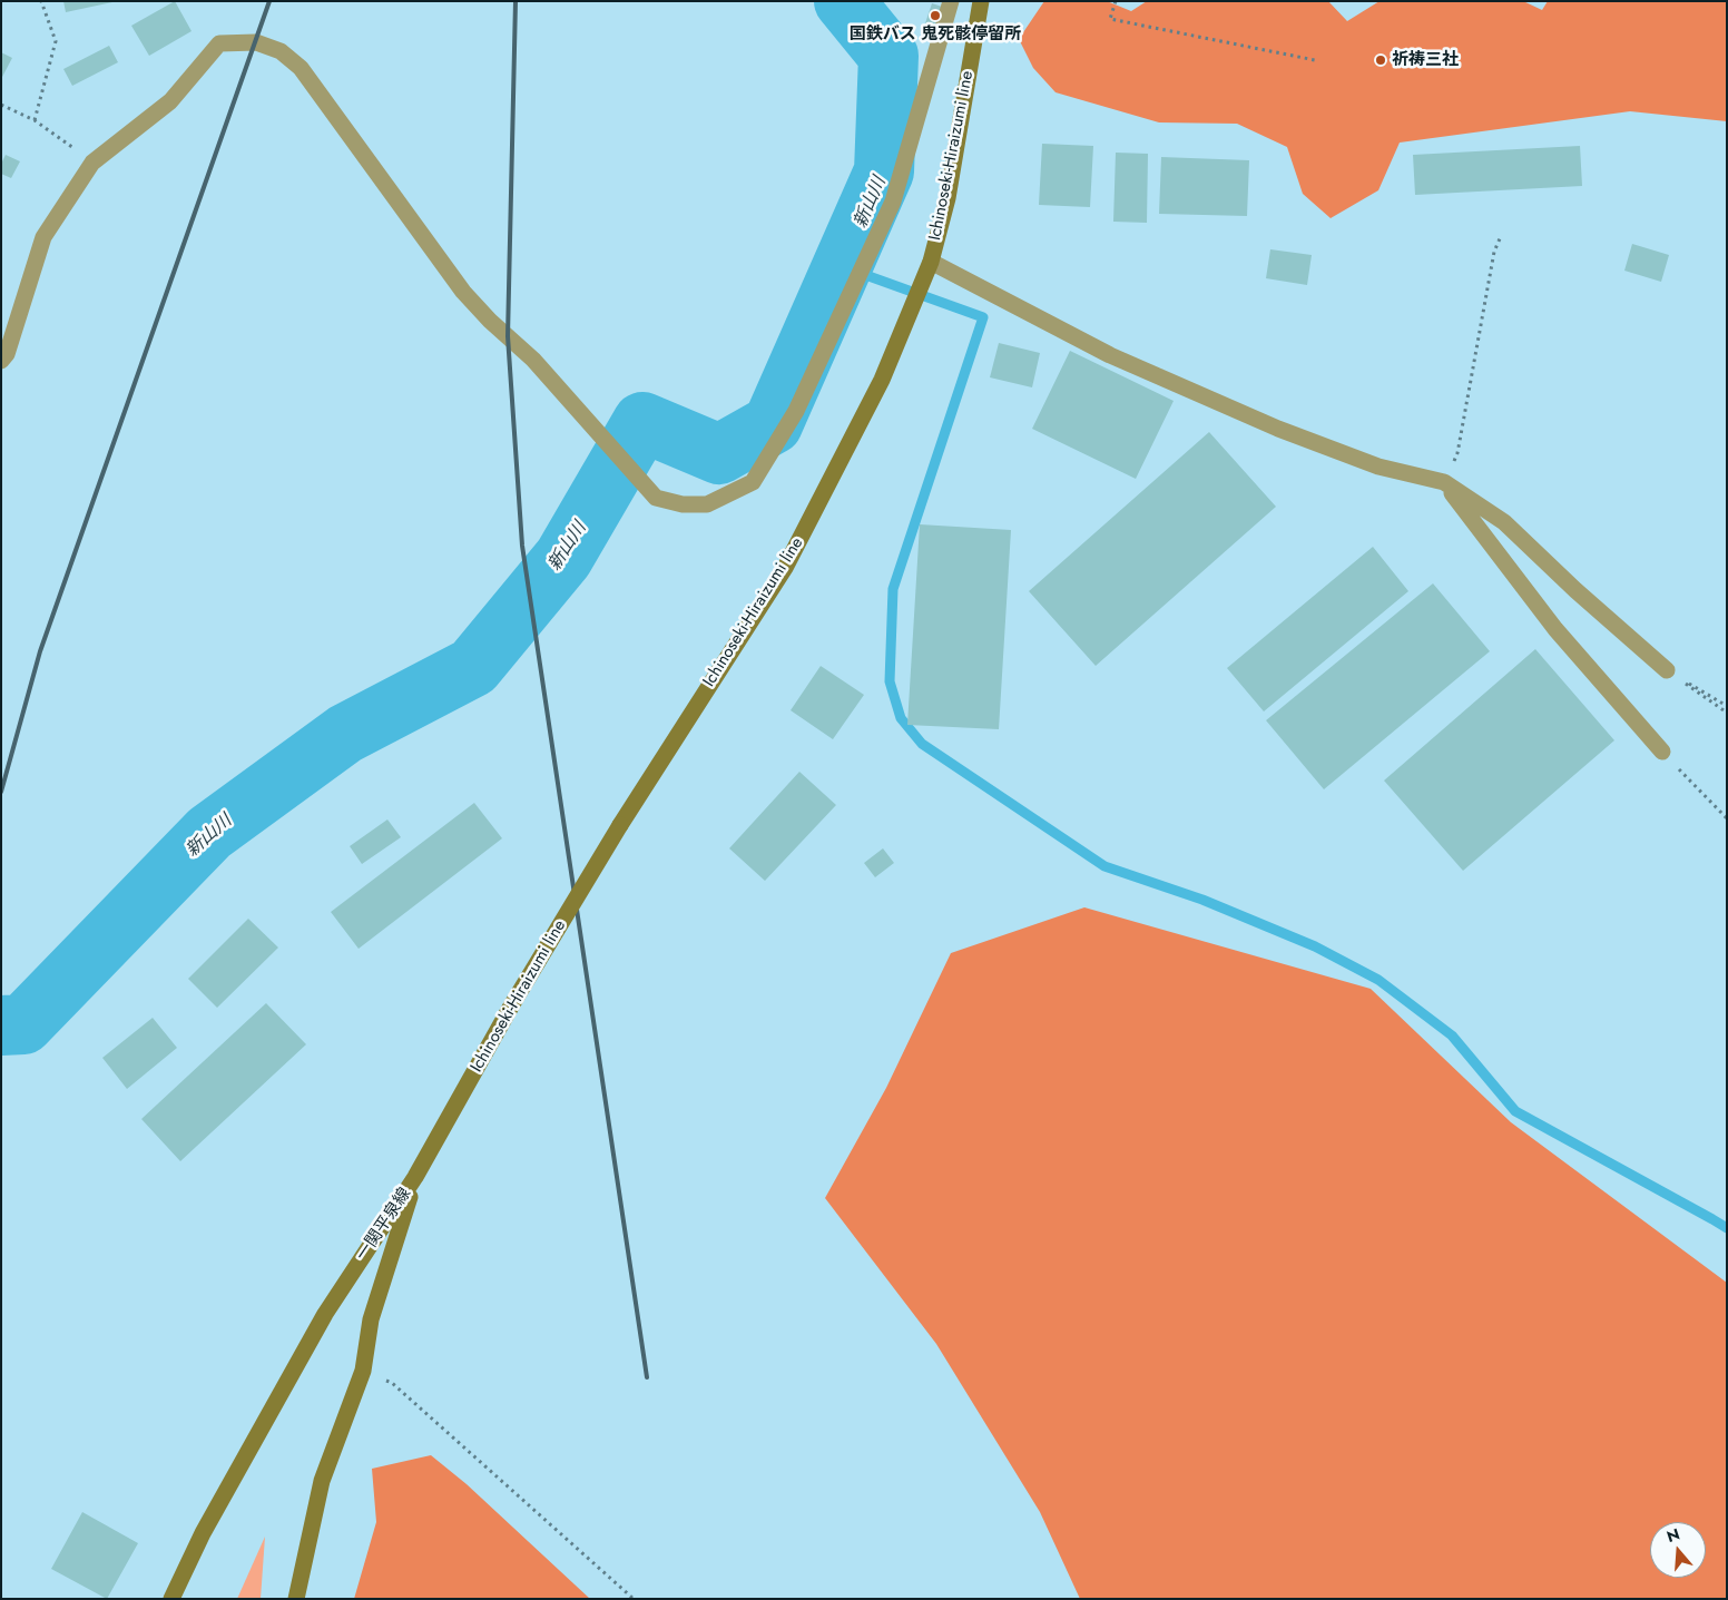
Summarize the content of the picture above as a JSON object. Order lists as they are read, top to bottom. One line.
{"streets":{"main road":["Ichinoseki-Hiraizumi line","一関平泉線"]},"crossings":[["Ichinoseki-Hiraizumi line","一関平泉線"]],"water":["新山川"],"places":["国鉄バス 鬼死骸停留所","祈祷三社"],"north":"top"}
